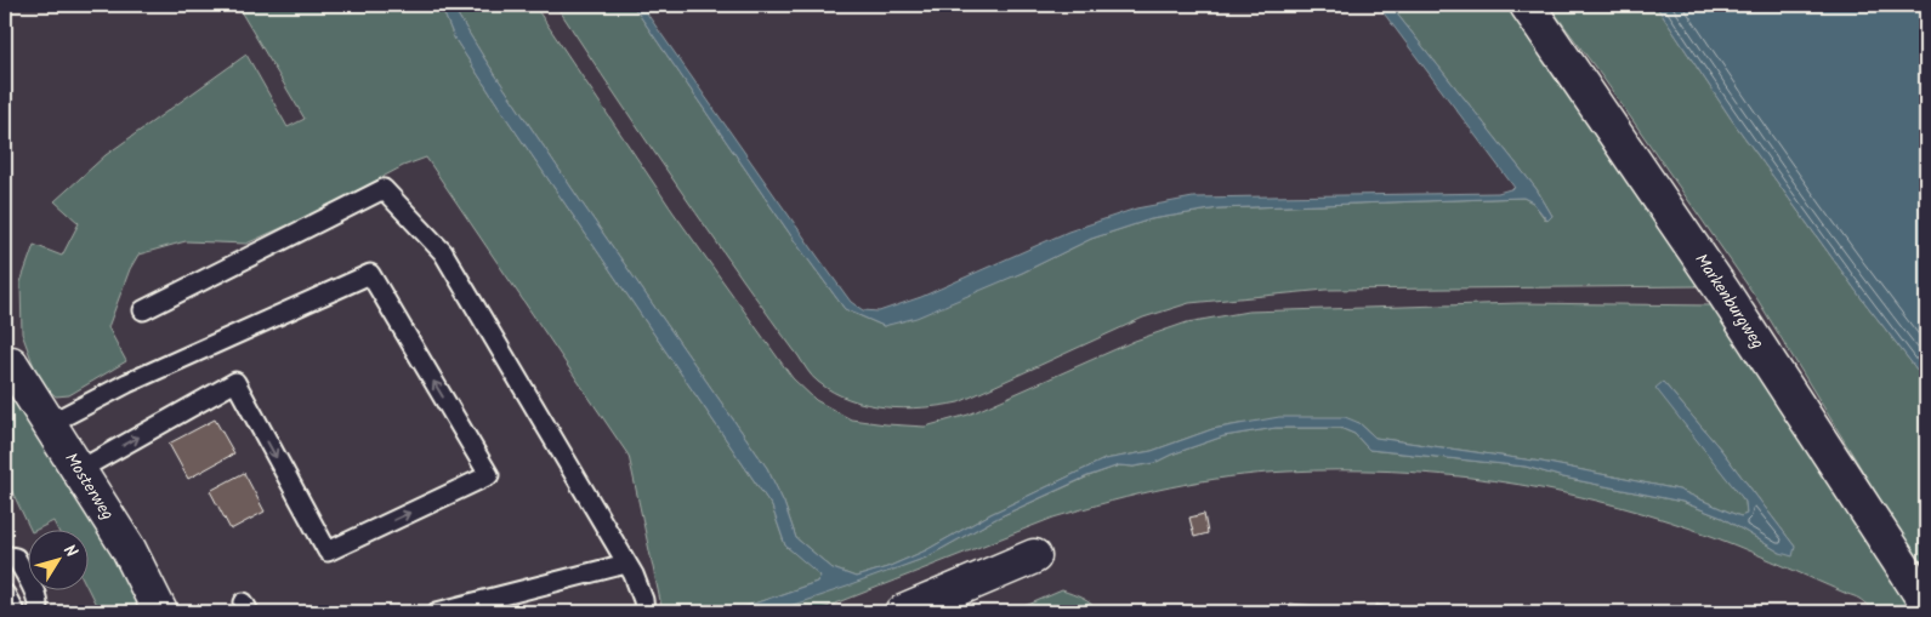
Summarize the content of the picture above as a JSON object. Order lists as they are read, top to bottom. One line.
{"streets":{"street":["Markenburgweg","Mosterweg"]},"north":"top right"}
